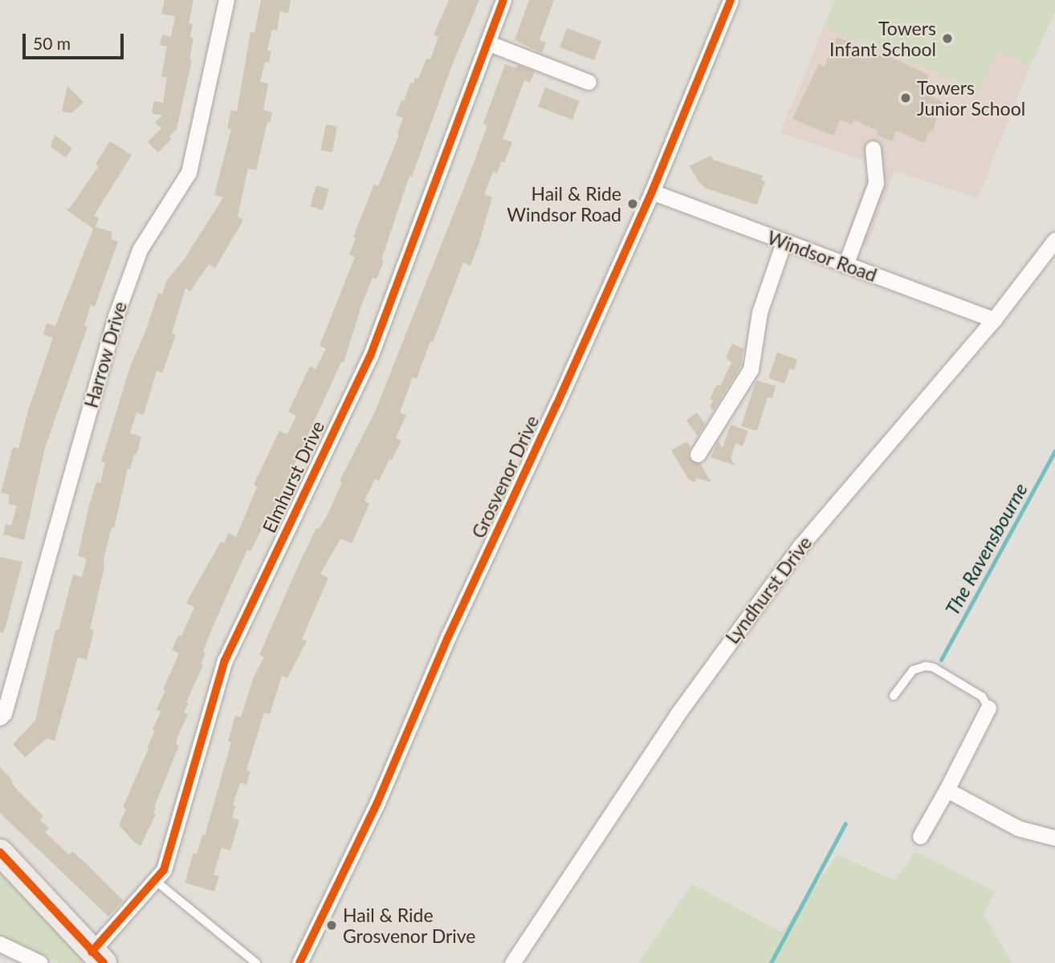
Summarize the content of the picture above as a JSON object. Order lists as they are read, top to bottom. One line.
{"streets":{"street":["Windsor Road","Harrow Drive","Elmhurst Drive","Grosvenor Drive","Lyndhurst Drive"]},"crossings":[["Windsor Road","Grosvenor Drive"],["Windsor Road","Lyndhurst Drive"]],"water":["The Ravensbourne"],"places":["Towers Infant School","Towers Junior School","Hail & Ride Windsor Road","Hail & Ride Grosvenor Drive"],"scale_bar":"50 m"}
